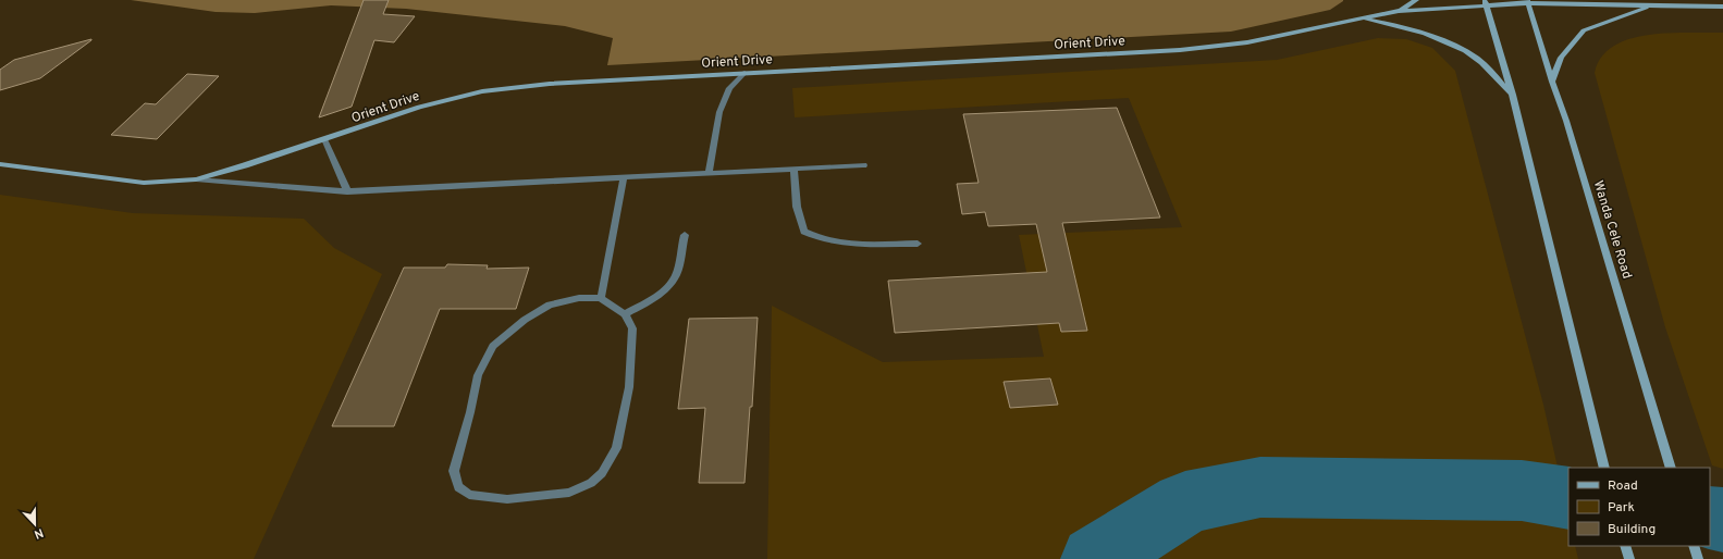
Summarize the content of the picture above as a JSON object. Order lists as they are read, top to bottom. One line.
{"streets":{"main road":["Orient Drive","Wanda Cele Road"]},"crossings":[["Orient Drive","Wanda Cele Road"]],"legend":["Road","Park","Building"],"north":"bottom"}
